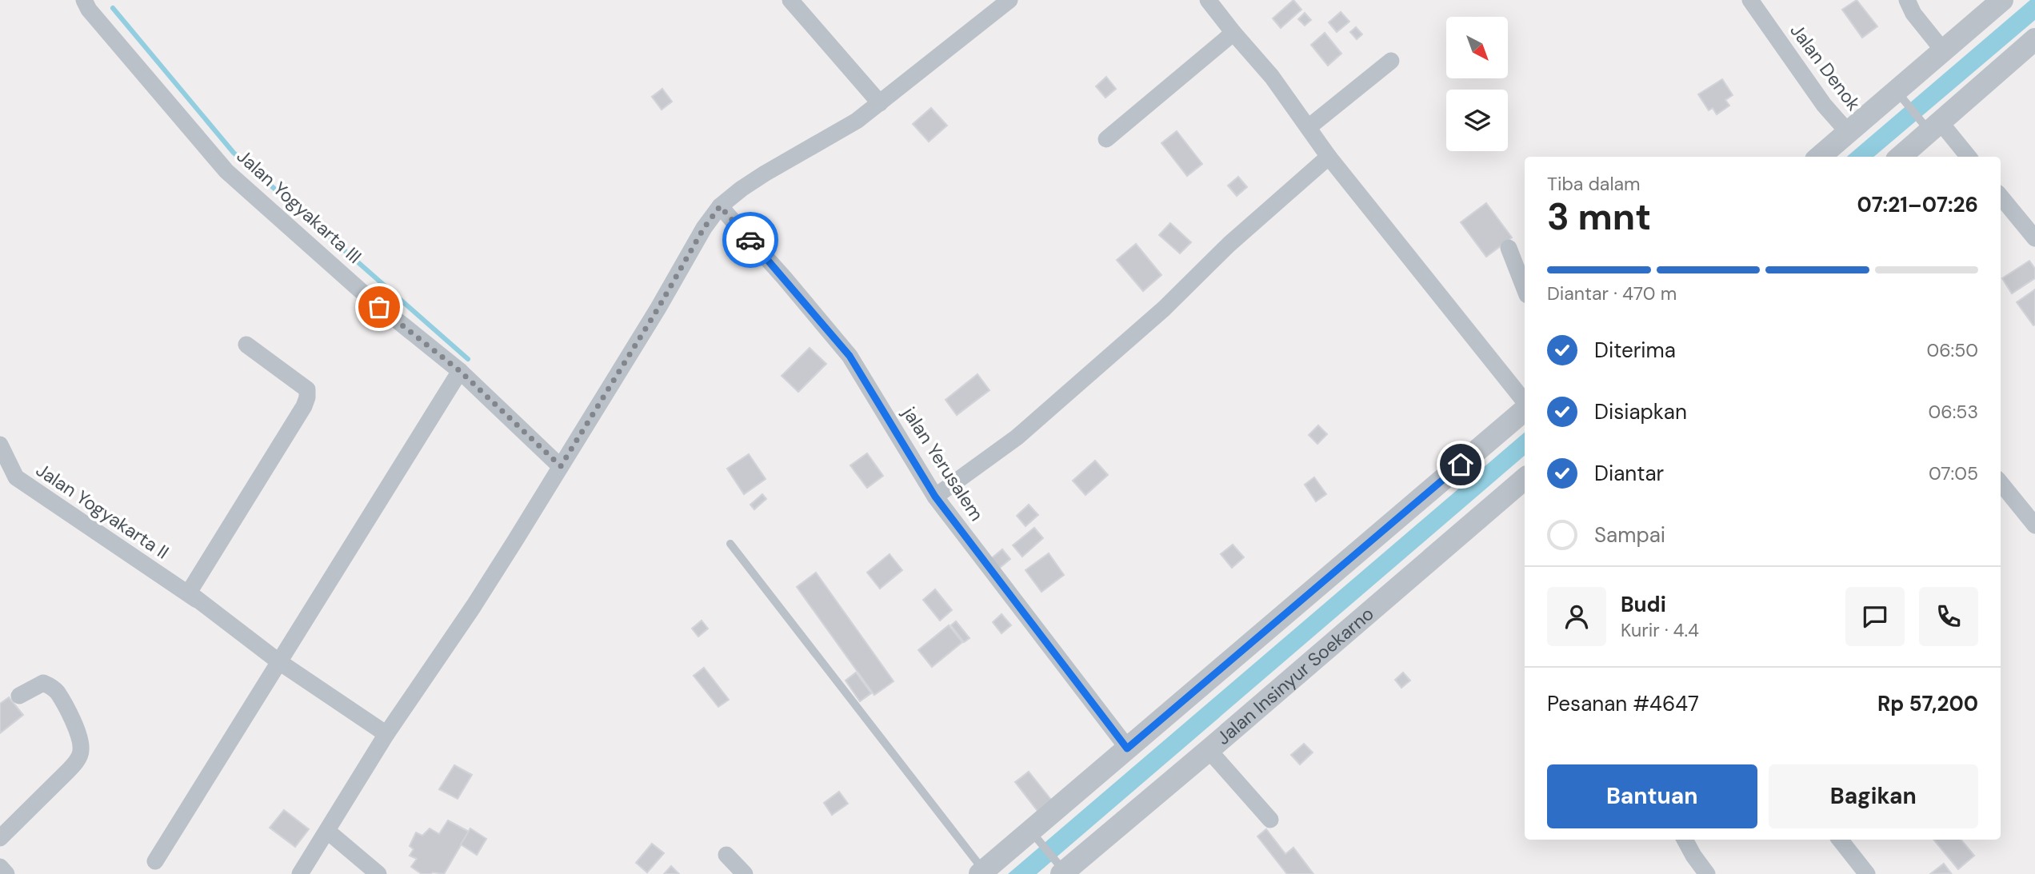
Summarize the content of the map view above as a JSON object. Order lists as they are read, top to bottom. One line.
{"streets":{"street":["Jalan Denok","Jalan Yogyakarta III","jalan Yerusalem","Jalan Yogyakarta II","Jalan Insinyur Soekarno"]},"north":"bottom right","page":{"heading":["3 mnt","Tiba dalam","07:21–07:26"],"panel":["Budi","Kurir · 4.4","Pesanan #4647","Rp 57,200"],"bar":"Diantar · 470 m","list":[["Diterima","06:50"],["Disiapkan","06:53"],["Diantar","07:05"],"Sampai"],"buttons":["Bantuan","Bagikan"]}}
